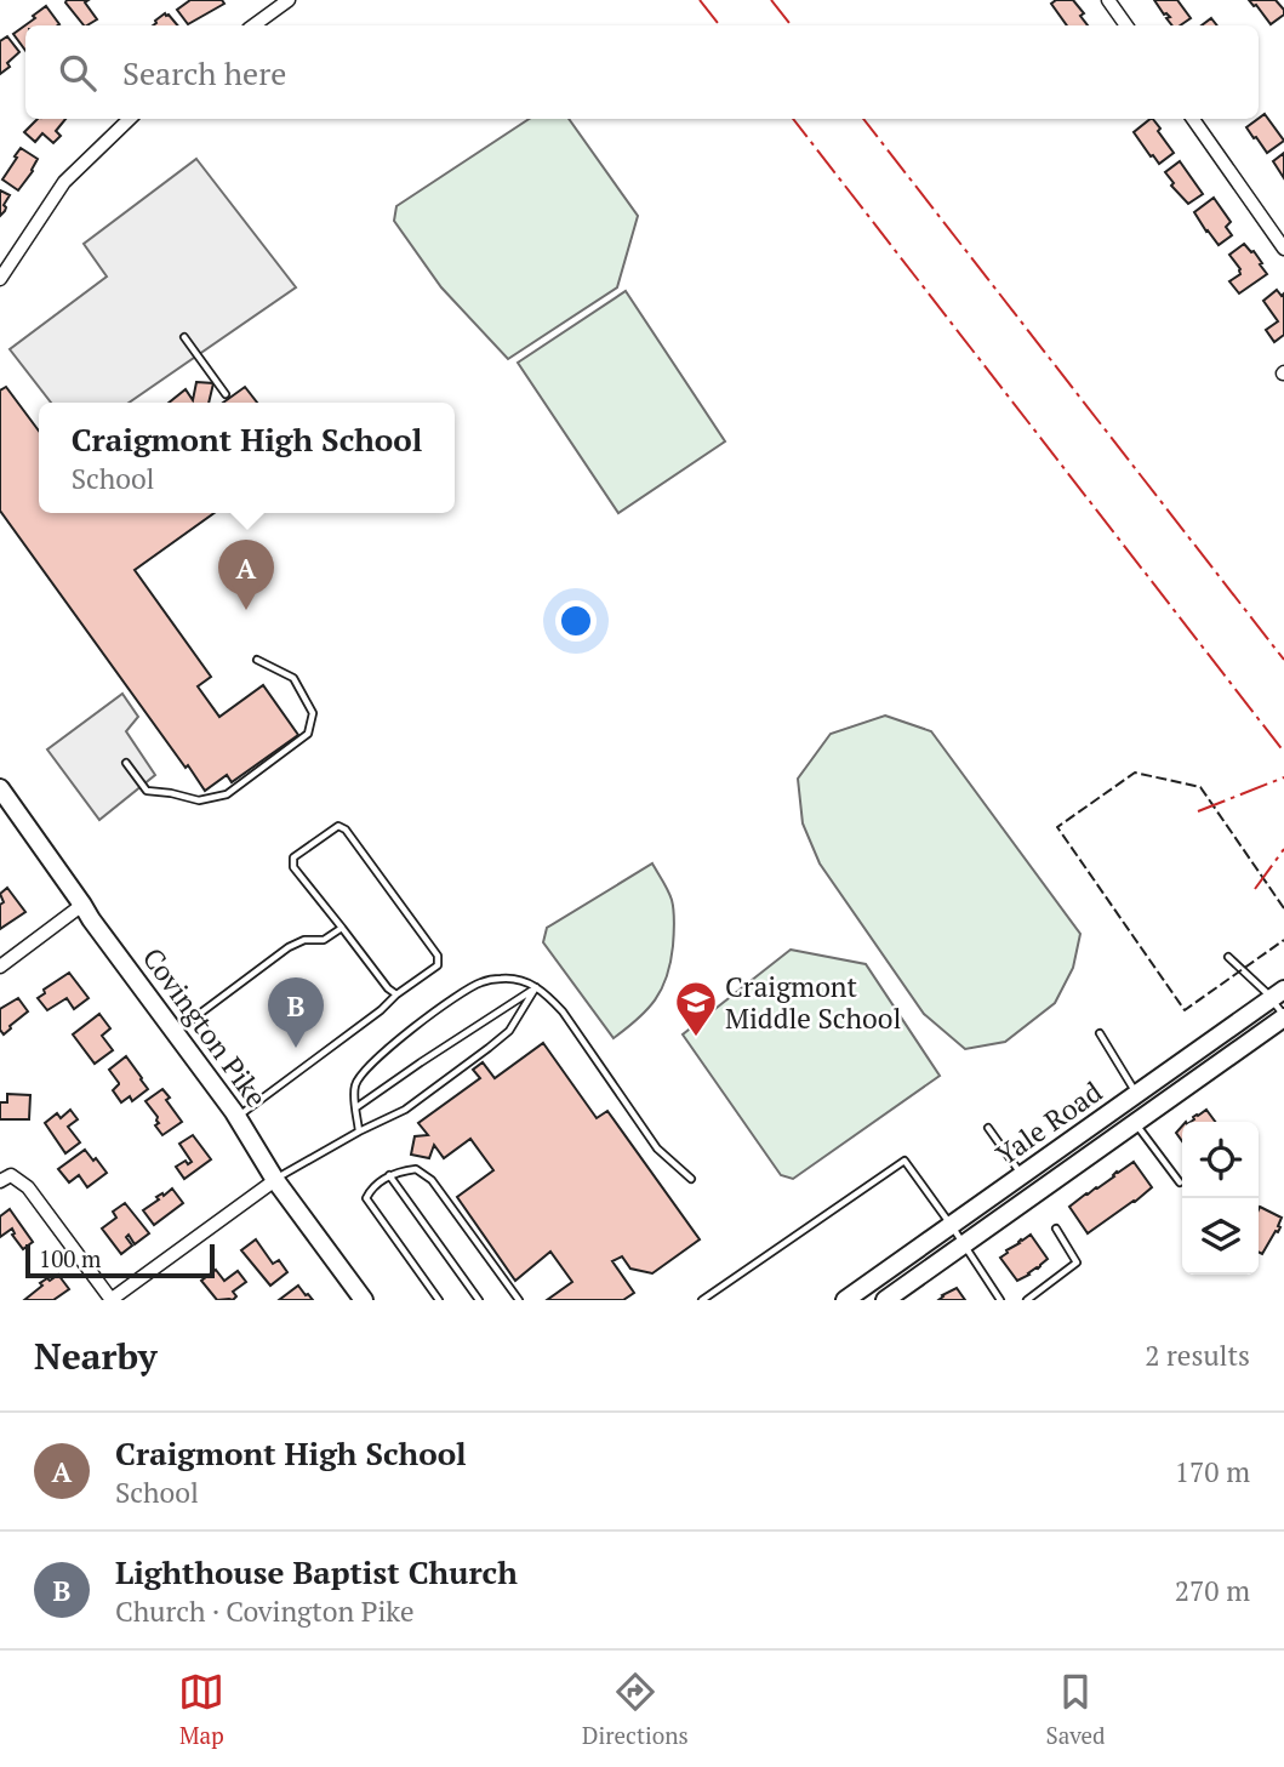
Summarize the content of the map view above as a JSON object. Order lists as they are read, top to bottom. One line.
{"streets":{"main road":["Covington Pike","Yale Road"]},"places":{"school or university":["Craigmont Middle School"]},"scale_bar":"100 m","page":{"search":"Search here","popup":["Craigmont High School","School"],"pins":["A","B"],"scale":"100 m","heading":["Nearby","2 results"],"list":[{"mark":"A","name":"Craigmont High School","note":"School","value":"170 m"},{"mark":"B","name":"Lighthouse Baptist Church","note":"Church · Covington Pike","value":"270 m"}],"nav":["Map","Directions","Saved"]}}
